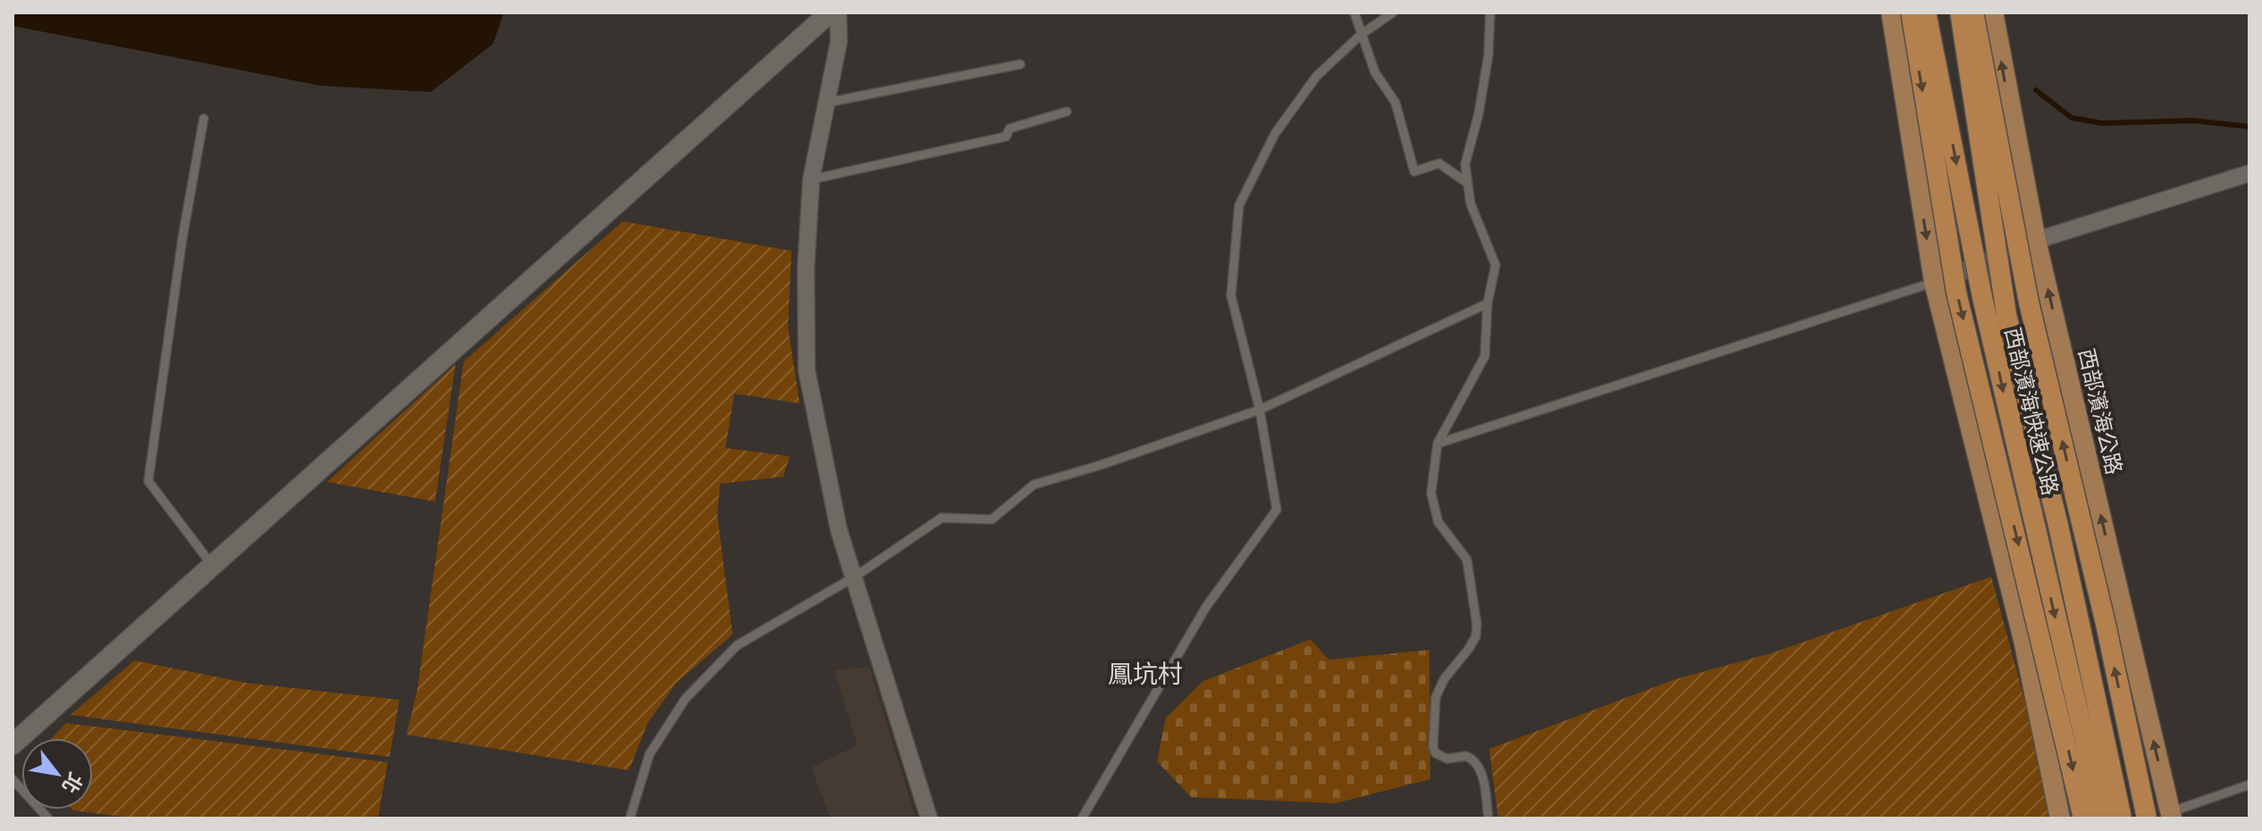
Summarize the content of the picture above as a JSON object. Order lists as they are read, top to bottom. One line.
{"streets":{"highway":["西部濱海快速公路"],"main road":["西部濱海公路"]},"districts":["鳳坑村"],"north":"bottom right"}
